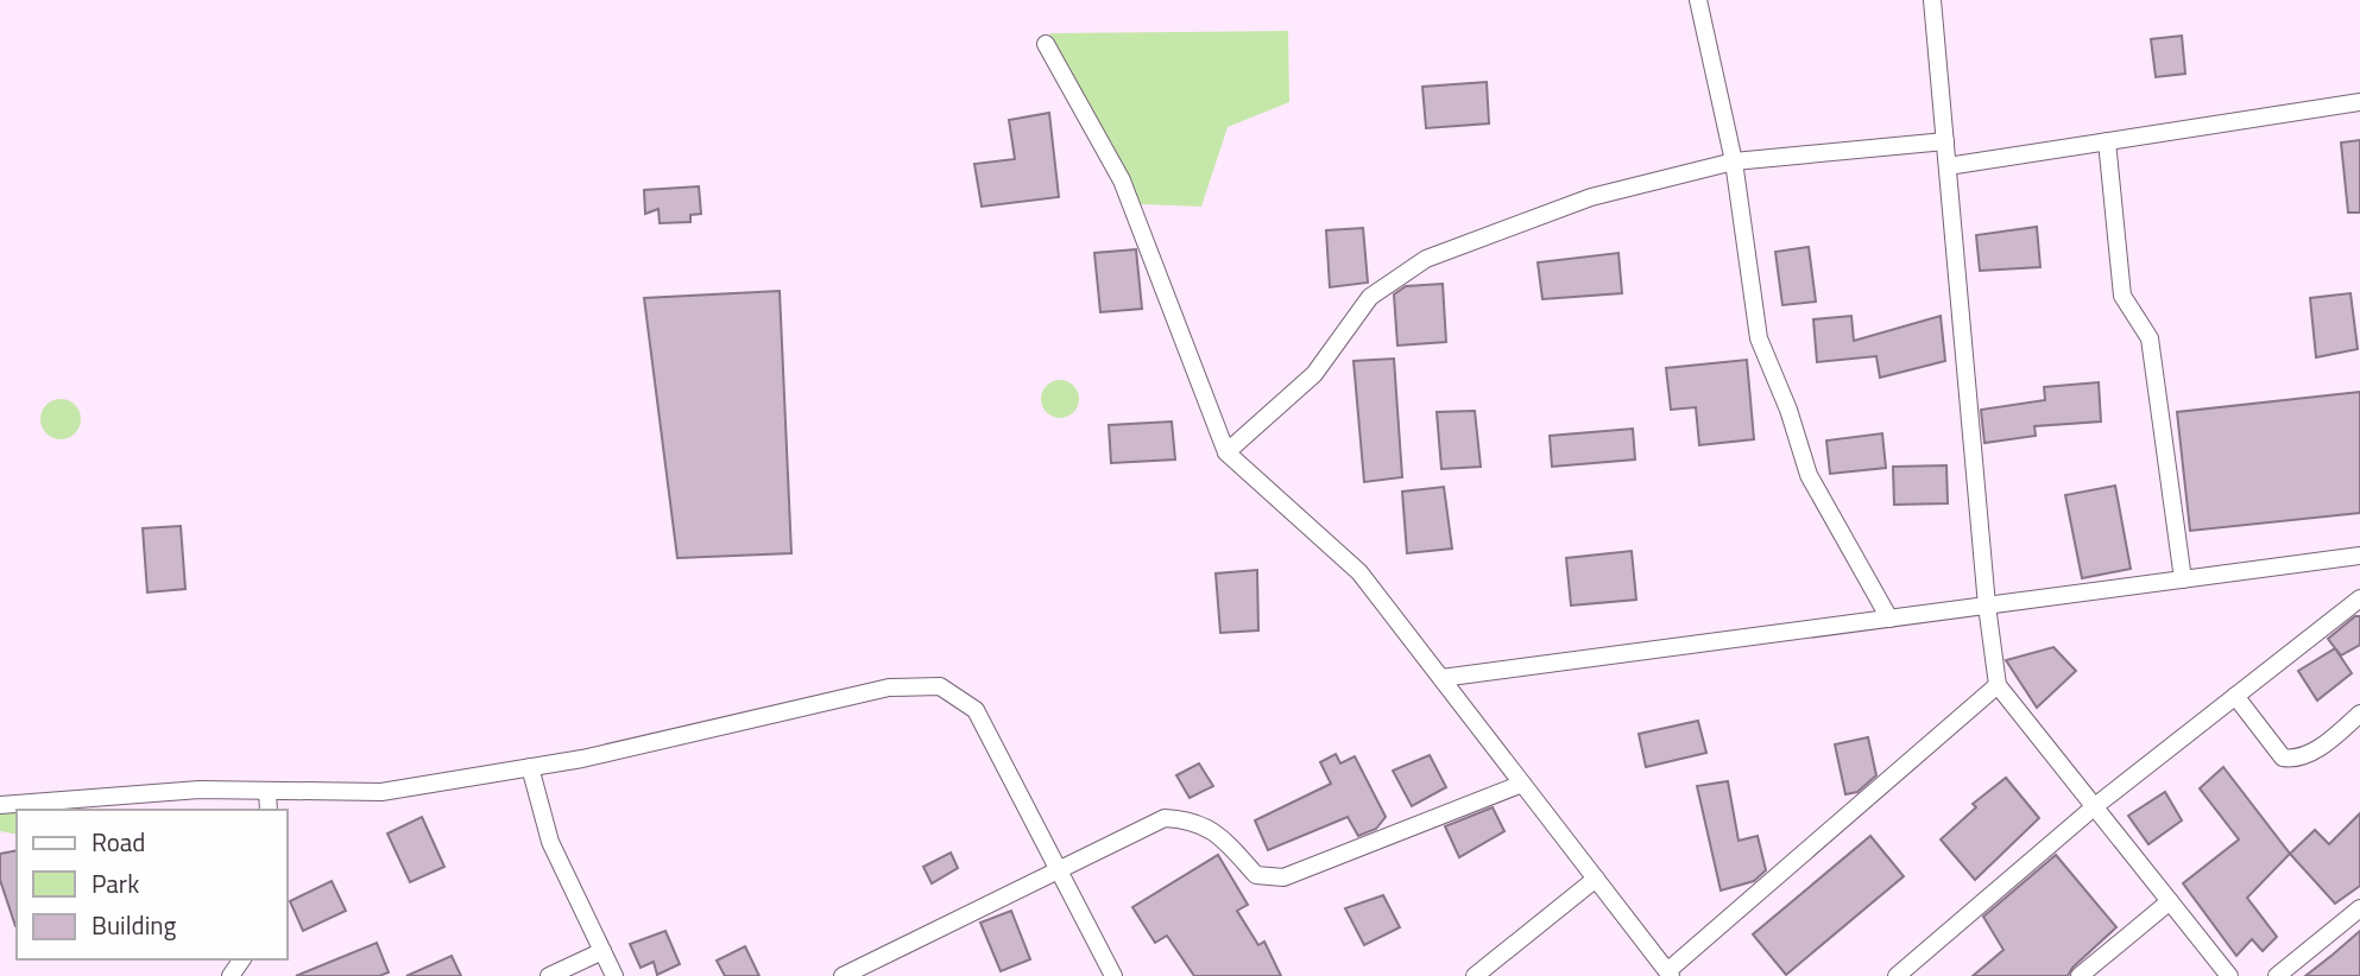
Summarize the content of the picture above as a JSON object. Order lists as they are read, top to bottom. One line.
{"legend":["Road","Park","Building"]}
